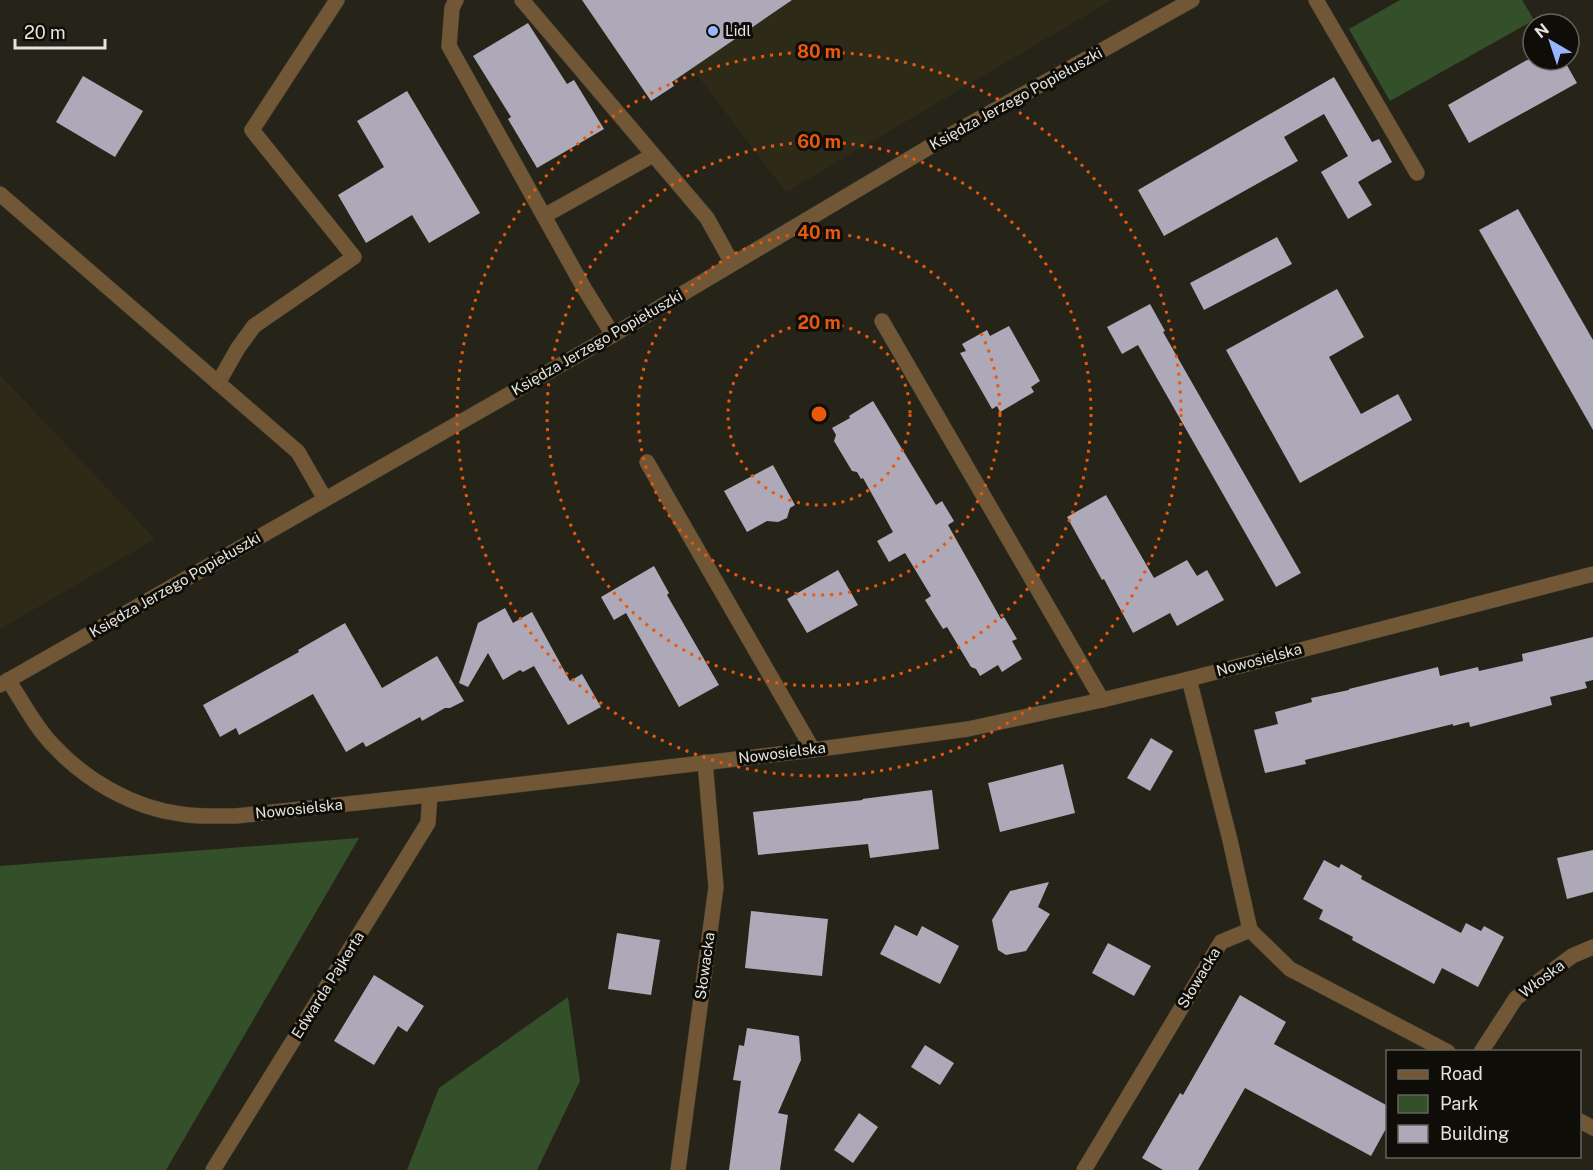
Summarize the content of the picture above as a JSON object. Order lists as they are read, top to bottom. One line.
{"streets":{"street":["Księdza Jerzego Popiełuszki","Nowosielska","Słowacka","Włoska","Edwarda Pajkerta"]},"crossings":[["Księdza Jerzego Popiełuszki","Nowosielska"],["Nowosielska","Słowacka"],["Nowosielska","Edwarda Pajkerta"]],"places":["Lidl"],"legend":["Road","Park","Building"],"scale_bar":"20 m","north":"top left","rings":["80 m","60 m","40 m","20 m"]}
